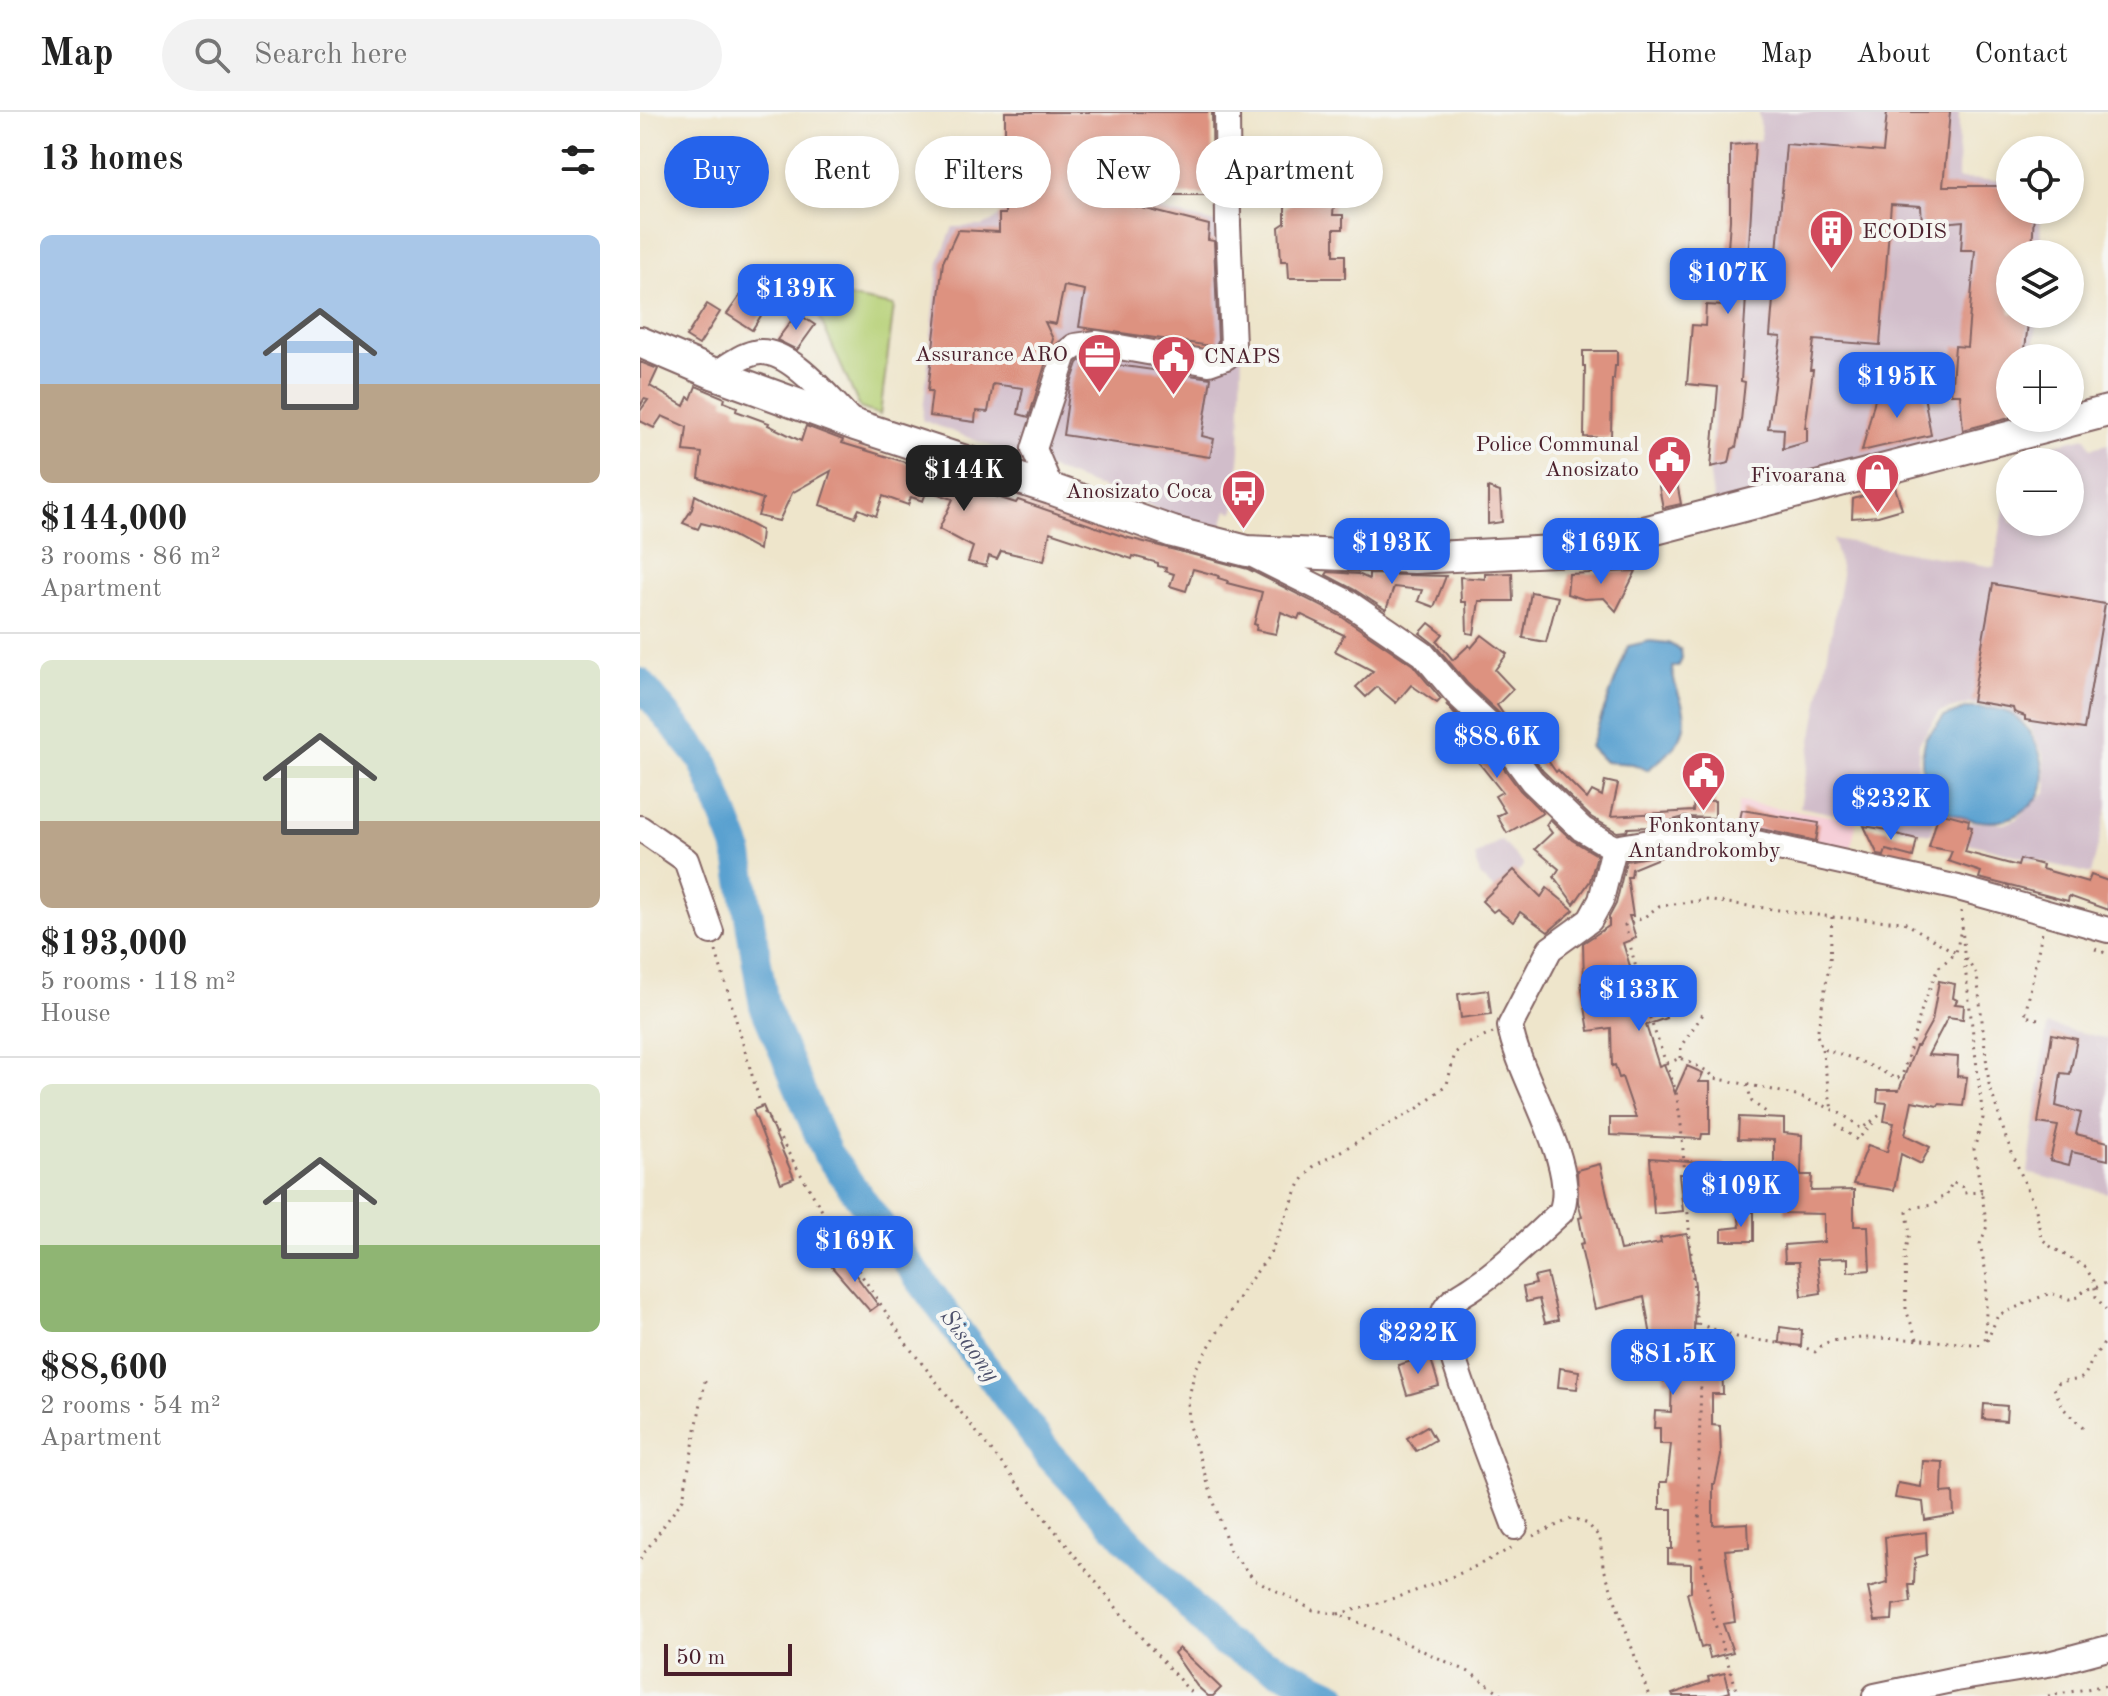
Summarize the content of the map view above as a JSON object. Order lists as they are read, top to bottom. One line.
{"water":["Sisaony"],"places":{"building":["ECODIS"],"office":["Assurance ARO"],"public building":["CNAPS","Police Communal Anosizato","Fonkontany Antandrokomby"],"shop":["Fivoarana"],"bus stop":["Anosizato Coca"]},"scale_bar":"50 m","page":{"header":"Map","search":"Search here","nav":["Home","Map","About","Contact"],"heading":"13 homes","map_buttons":["+","−"],"chip":["Buy","Rent","Filters","New","Apartment"],"list":[{"name":"$144,000","note":"3 rooms · 86 m² · Apartment"},{"name":"$193,000","note":"5 rooms · 118 m² · House"},{"name":"$88,600","note":"2 rooms · 54 m² · Apartment"}],"price":["$107K","$139K","$195K","$144K","$193K","$169K","$88.6K","$232K","$133K","$109K","$169K","$222K","$81.5K"],"scale":"50 m"}}
